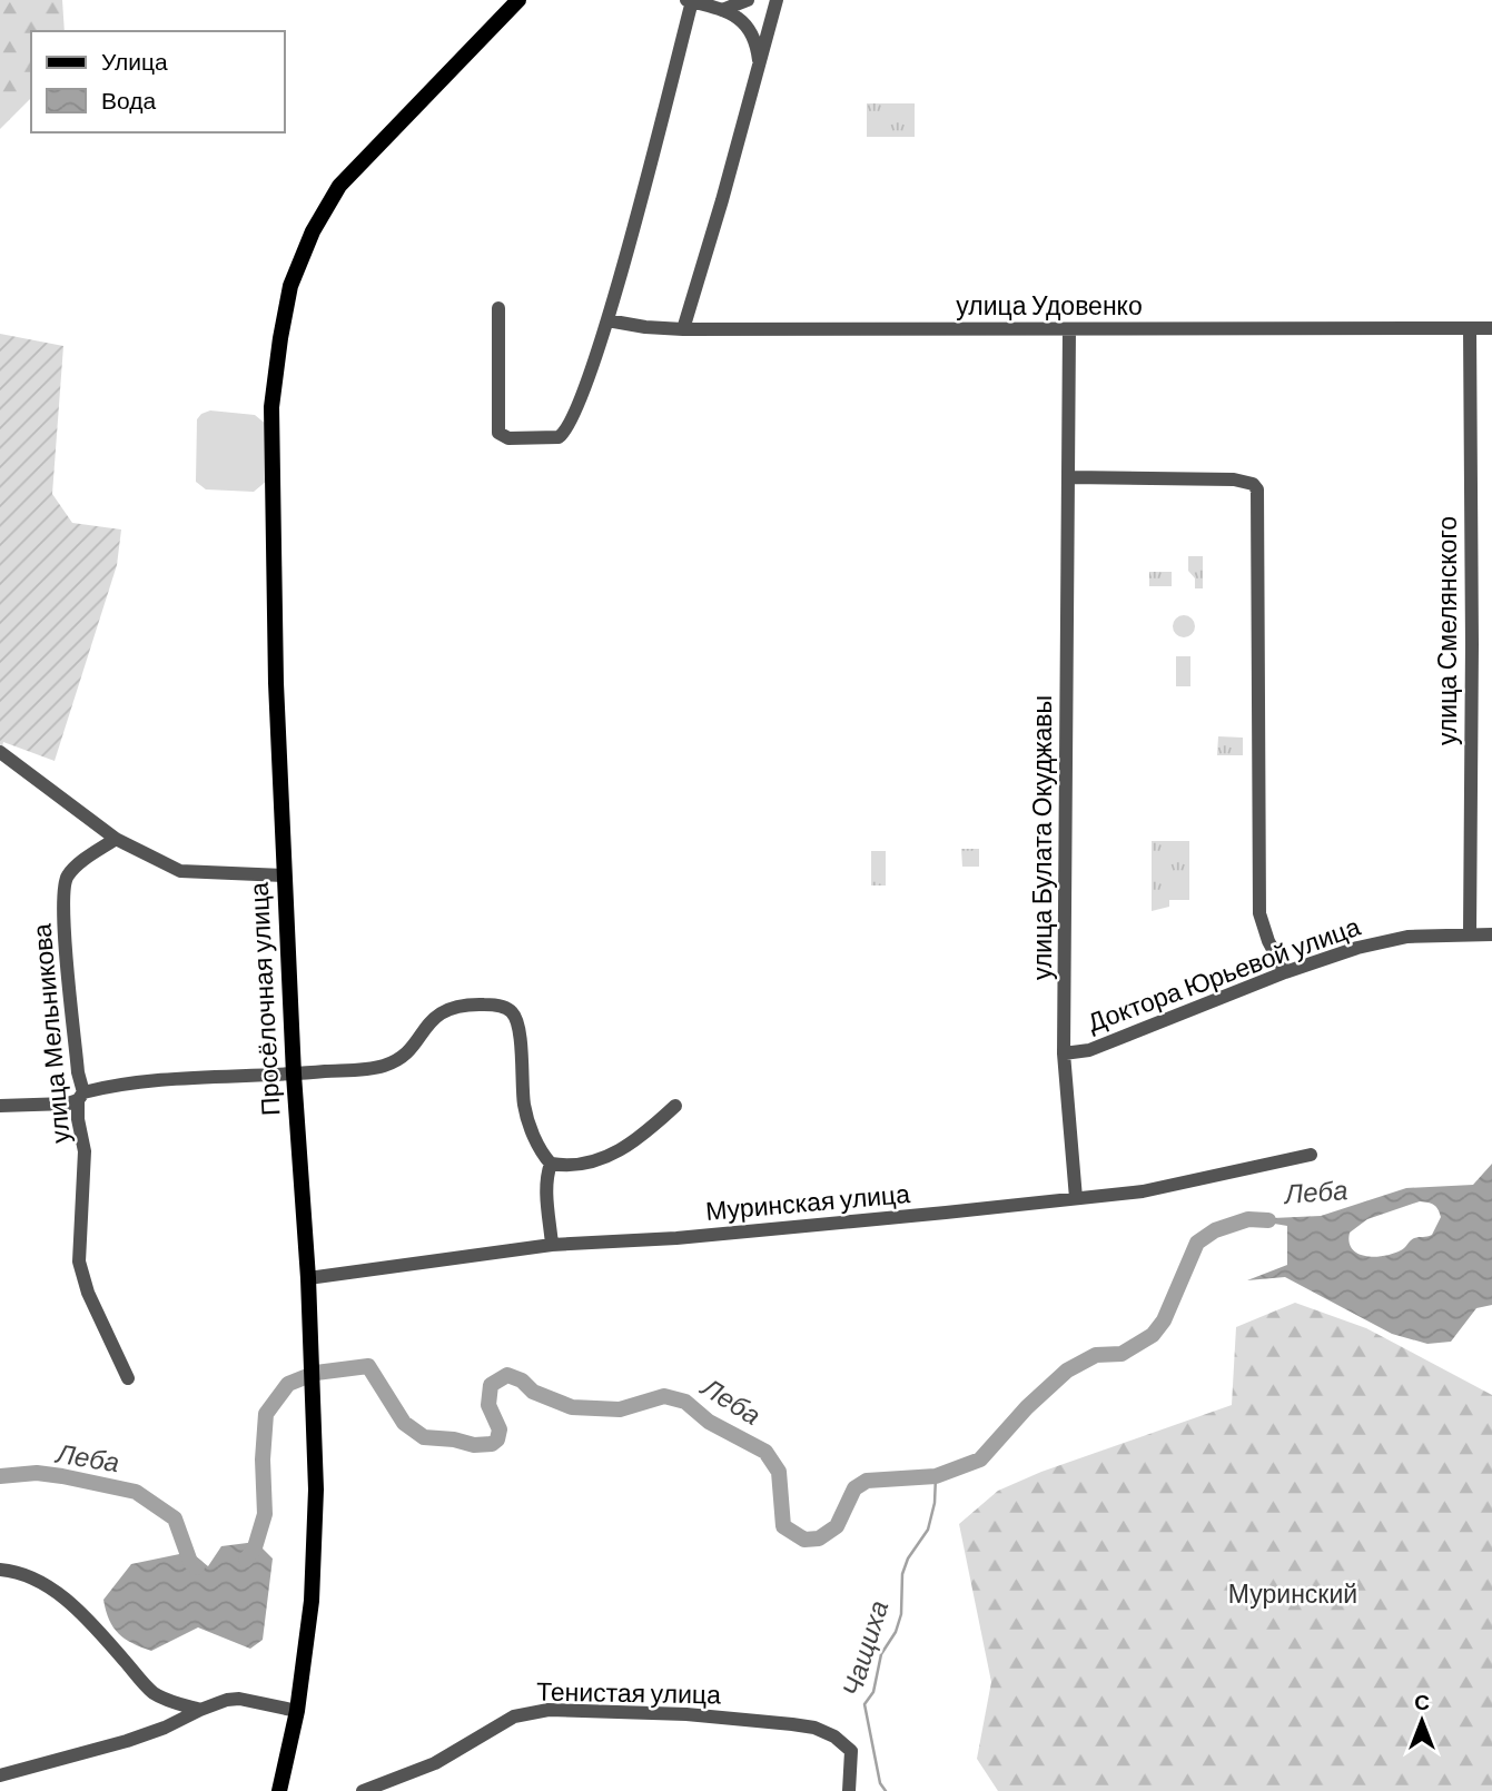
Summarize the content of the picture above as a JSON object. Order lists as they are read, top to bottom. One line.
{"streets":{"main road":["Просёлочная улица"],"street":["улица Удовенко","улица Смелянского","улица Булата Окуджавы","Доктора Юрьевой улица","улица Мельникова","Муринская улица","Тенистая улица"]},"crossings":[["улица Удовенко","улица Смелянского"],["улица Удовенко","улица Булата Окуджавы"],["улица Смелянского","Доктора Юрьевой улица"],["улица Булата Окуджавы","Доктора Юрьевой улица"],["улица Булата Окуджавы","Муринская улица"],["Просёлочная улица","Муринская улица"]],"water":["Леба","Чащиха"],"parks":["Муринский"],"legend":["Улица","Вода"],"north":"top"}
